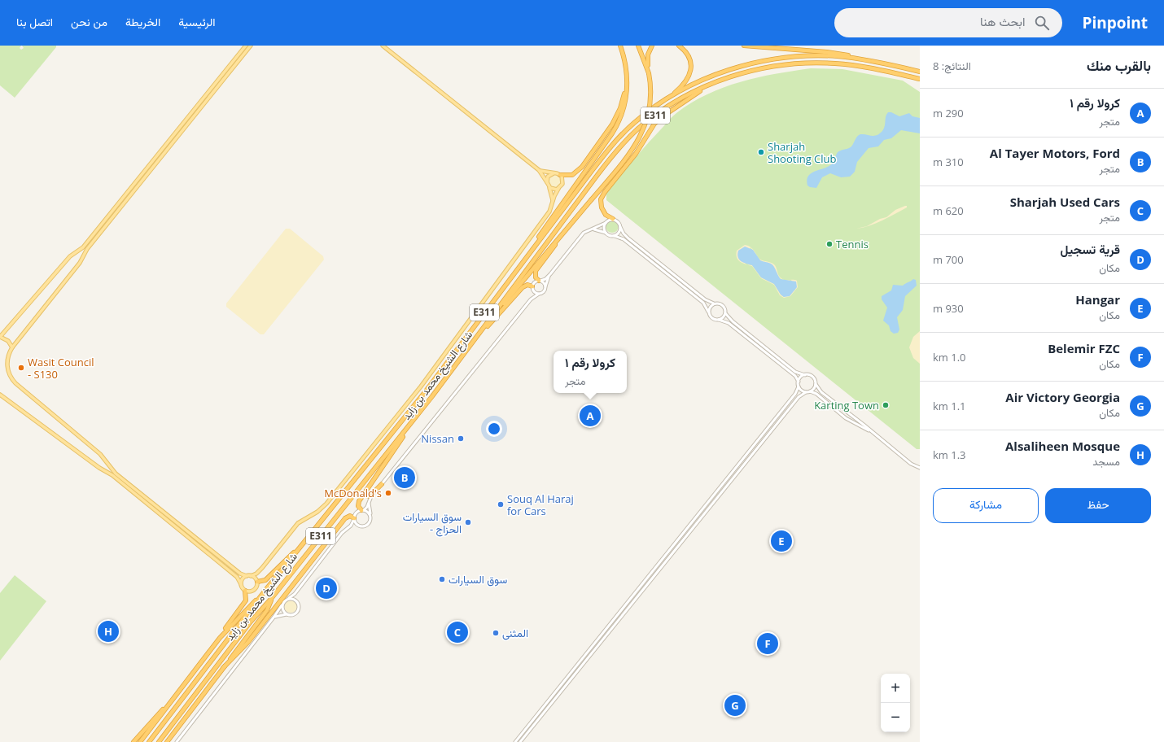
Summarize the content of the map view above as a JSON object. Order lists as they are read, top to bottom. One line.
{"streets":{"highway":["E311","شارع الشيخ محمد بن زايد"]},"places":["Sharjah Shooting Club","Tennis","Wasit Council - S130","Karting Town","Nissan","McDonald's","Souq Al Haraj for Cars","سوق السيارات - الحزاج","سوق السيارات","المثنى"],"page":{"header":"Pinpoint","search":"ابحث هنا","nav":["الرئيسية","الخريطة","من نحن","اتصل بنا"],"heading":["بالقرب منك","النتائج: 8"],"list":[{"mark":"A","name":"كرولا رقم ١","note":"متجر","value":"290 m"},{"mark":"B","name":"Al Tayer Motors, Ford","note":"متجر","value":"310 m"},{"mark":"C","name":"Sharjah Used Cars","note":"متجر","value":"620 m"},{"mark":"D","name":"قرية تسجيل","note":"مكان","value":"700 m"},{"mark":"E","name":"Hangar","note":"مكان","value":"930 m"},{"mark":"F","name":"Belemir FZC","note":"مكان","value":"1.0 km"},{"mark":"G","name":"Air Victory Georgia","note":"مكان","value":"1.1 km"},{"mark":"H","name":"Alsaliheen Mosque","note":"مسجد","value":"1.3 km"}],"popup":["كرولا رقم ١","متجر"],"pins":["A","B","E","D","H","C","F","G"],"buttons":["حفظ","مشاركة"],"map_buttons":["+","−"]}}
